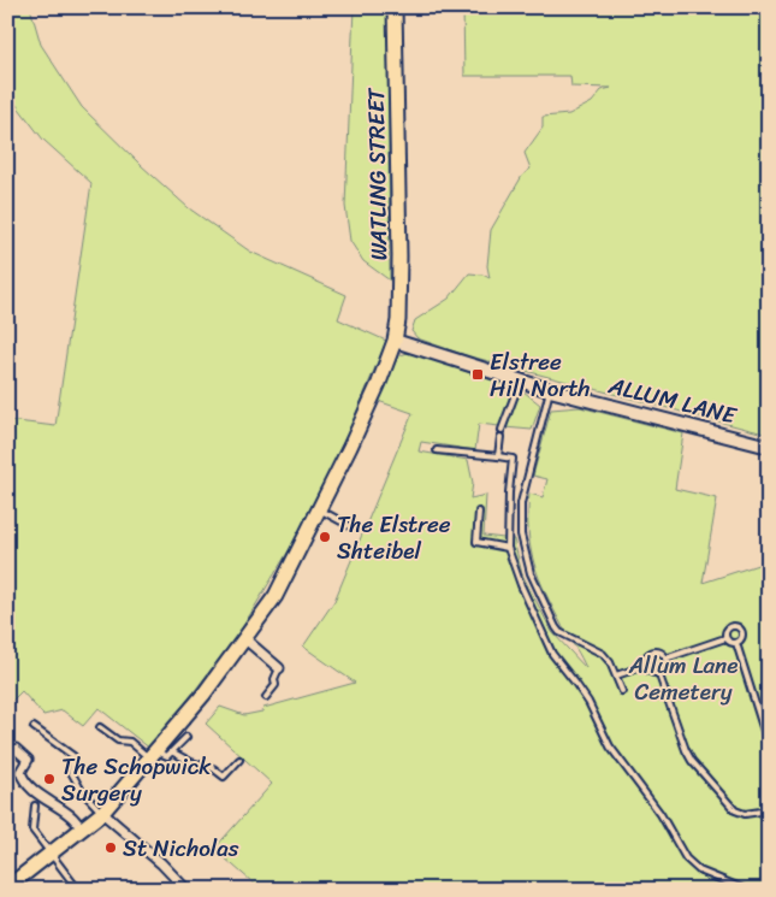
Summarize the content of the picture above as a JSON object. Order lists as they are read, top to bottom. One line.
{"streets":{"main road":["WATLING STREET","ALLUM LANE"]},"crossings":[["WATLING STREET","ALLUM LANE"]],"parks":["Allum Lane Cemetery"],"places":{"transit":["Elstree Hill North"],"other":["The Elstree Shteibel","The Schopwick Surgery","St Nicholas"]}}
